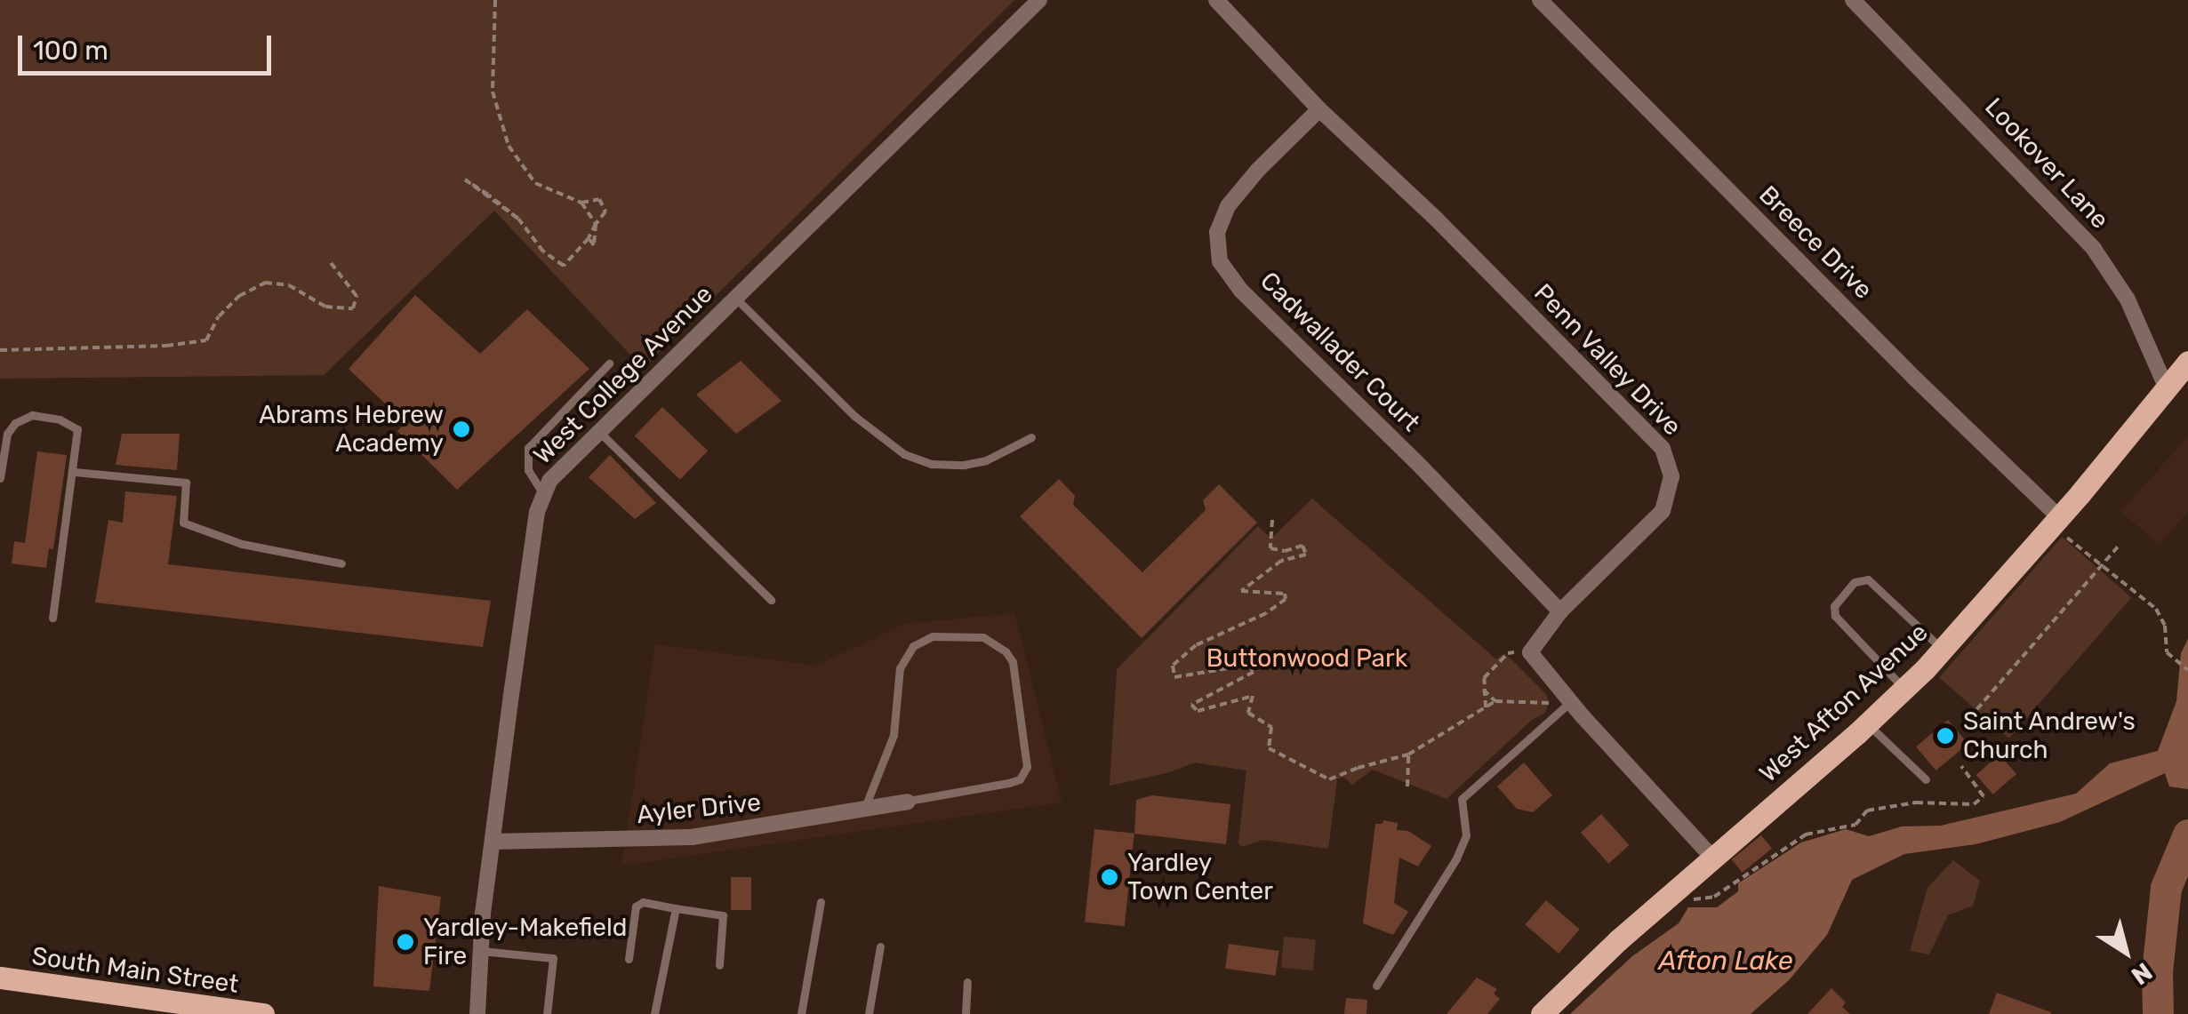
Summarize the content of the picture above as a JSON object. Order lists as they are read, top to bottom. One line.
{"streets":{"main road":["West Afton Avenue","South Main Street"],"street":["Lookover Lane","Breece Drive","Cadwallader Court","Penn Valley Drive","West College Avenue","Ayler Drive"]},"crossings":[["Lookover Lane","West Afton Avenue"],["Breece Drive","West Afton Avenue"],["Cadwallader Court","Penn Valley Drive"],["West College Avenue","Ayler Drive"]],"water":["Afton Lake"],"parks":["Buttonwood Park"],"places":["Abrams Hebrew Academy","Saint Andrew's Church","Yardley Town Center","Yardley-Makefield Fire"],"scale_bar":"100 m","north":"bottom right"}
